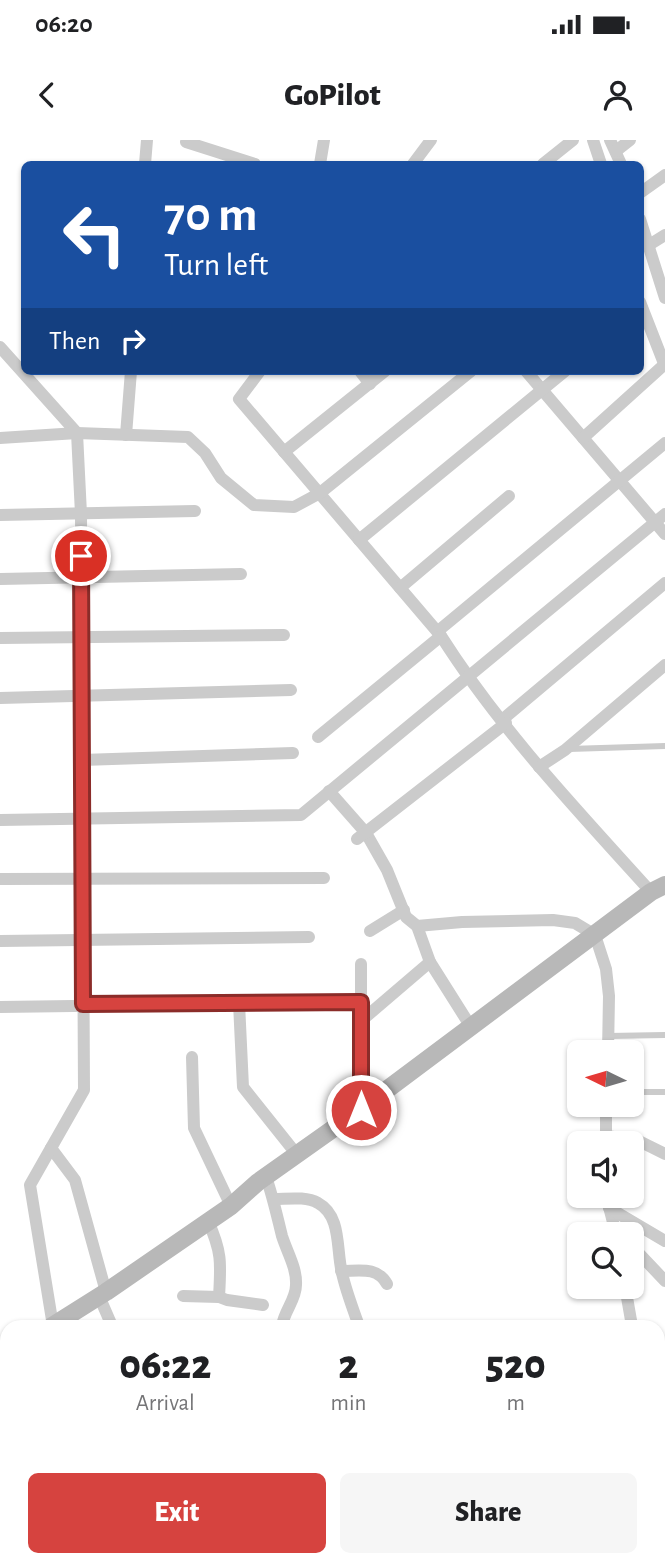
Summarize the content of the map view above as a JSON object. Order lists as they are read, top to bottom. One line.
{"north":"left","page":{"status":"06:20","header":"GoPilot","turn":["70 m","Turn left"],"then":"Then","eta":["06:22","Arrival","2","min","520","m"],"buttons":["Exit","Share"]}}
